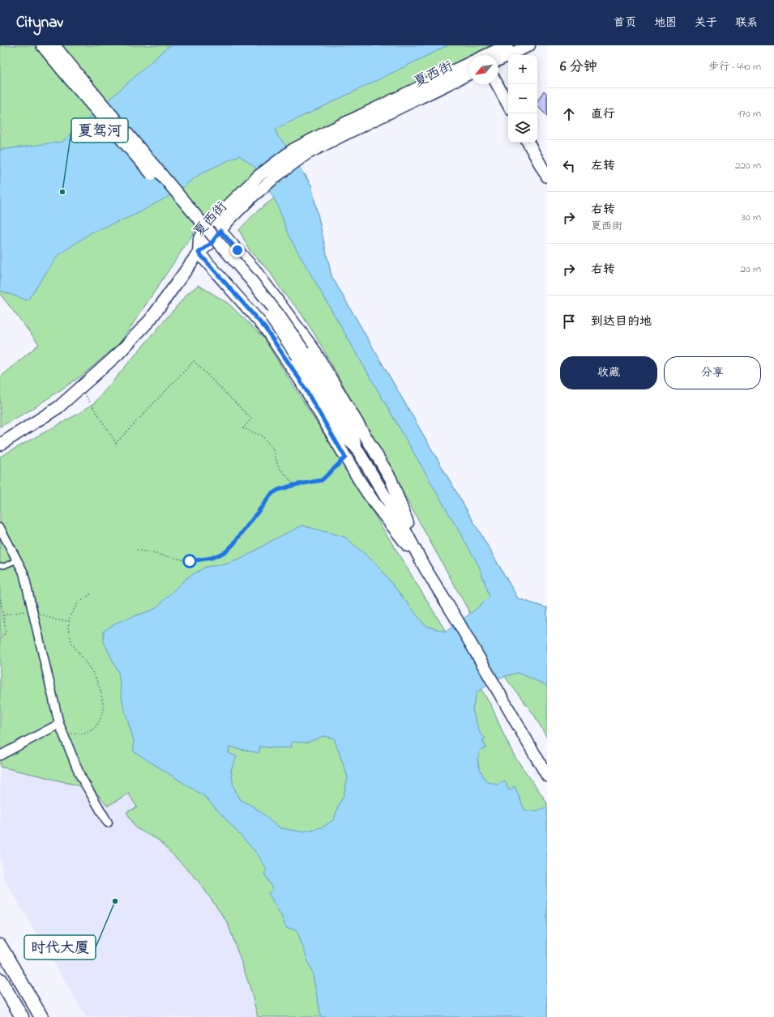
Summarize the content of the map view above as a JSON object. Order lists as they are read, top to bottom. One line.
{"streets":{"street":["夏西街"]},"places":["夏驾河","时代大厦"],"north":"bottom left","page":{"header":"Citynav","nav":["首页","地图","关于","联系"],"heading":["6 分钟","步行 · 440 m"],"map_buttons":["+","−"],"list":[["直行","170 m"],["左转","220 m"],["右转","夏西街","30 m"],["右转","20 m"],"到达目的地"],"buttons":["收藏","分享"]}}
